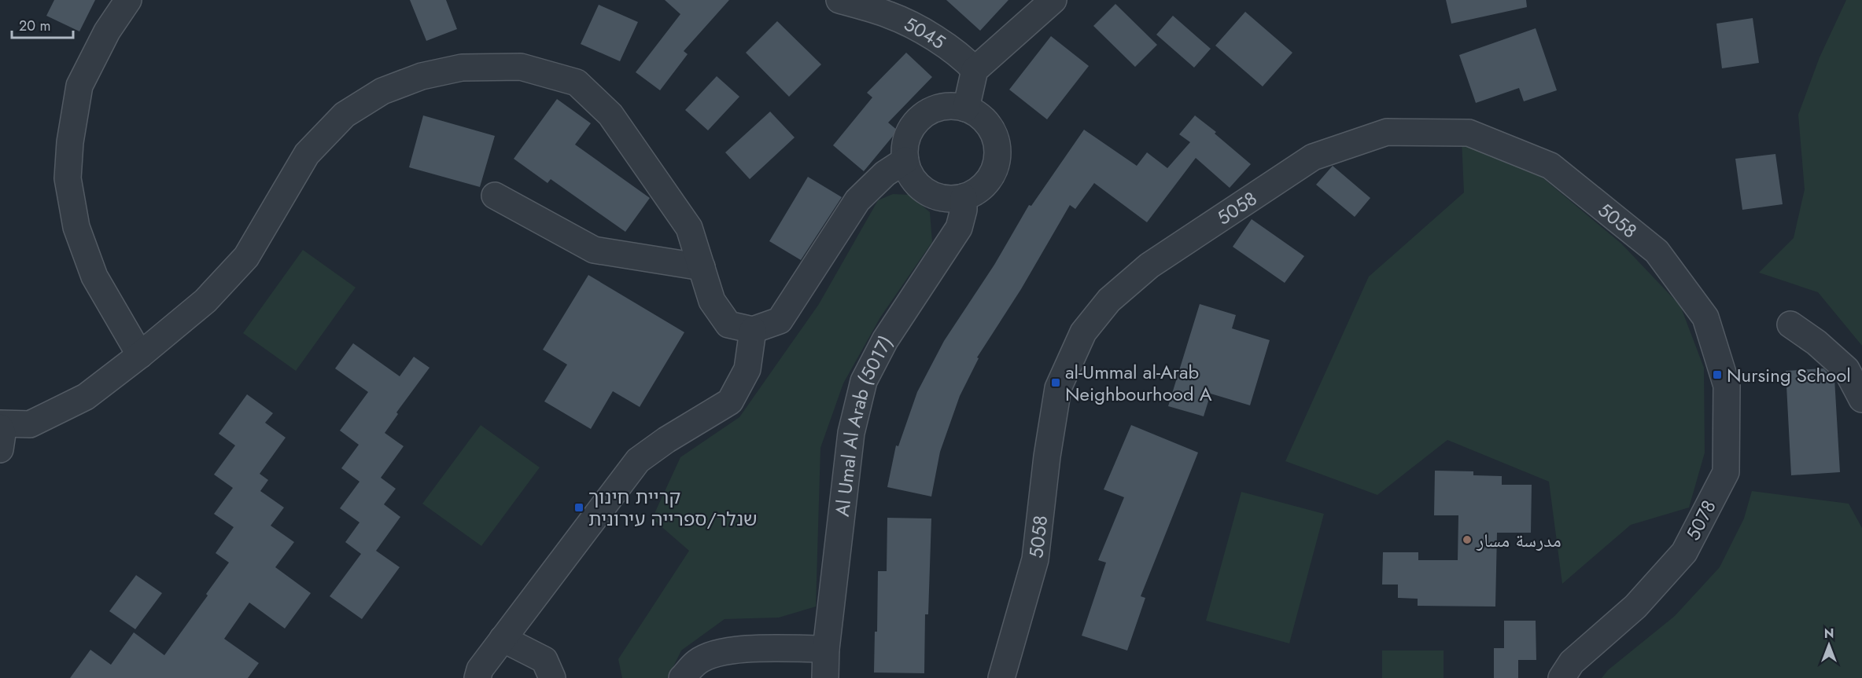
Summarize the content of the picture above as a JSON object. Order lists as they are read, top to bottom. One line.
{"streets":{"street":["5045","5058","Al Umal Al Arab (5017)","5078"]},"crossings":[["5058","5078"]],"places":{"transit":["Nursing School","al-Ummal al-Arab Neighbourhood A","קריית חינוך שנלר/ספרייה עירונית"],"other":["مدرسة مسار"]},"scale_bar":"20 m","north":"top"}
